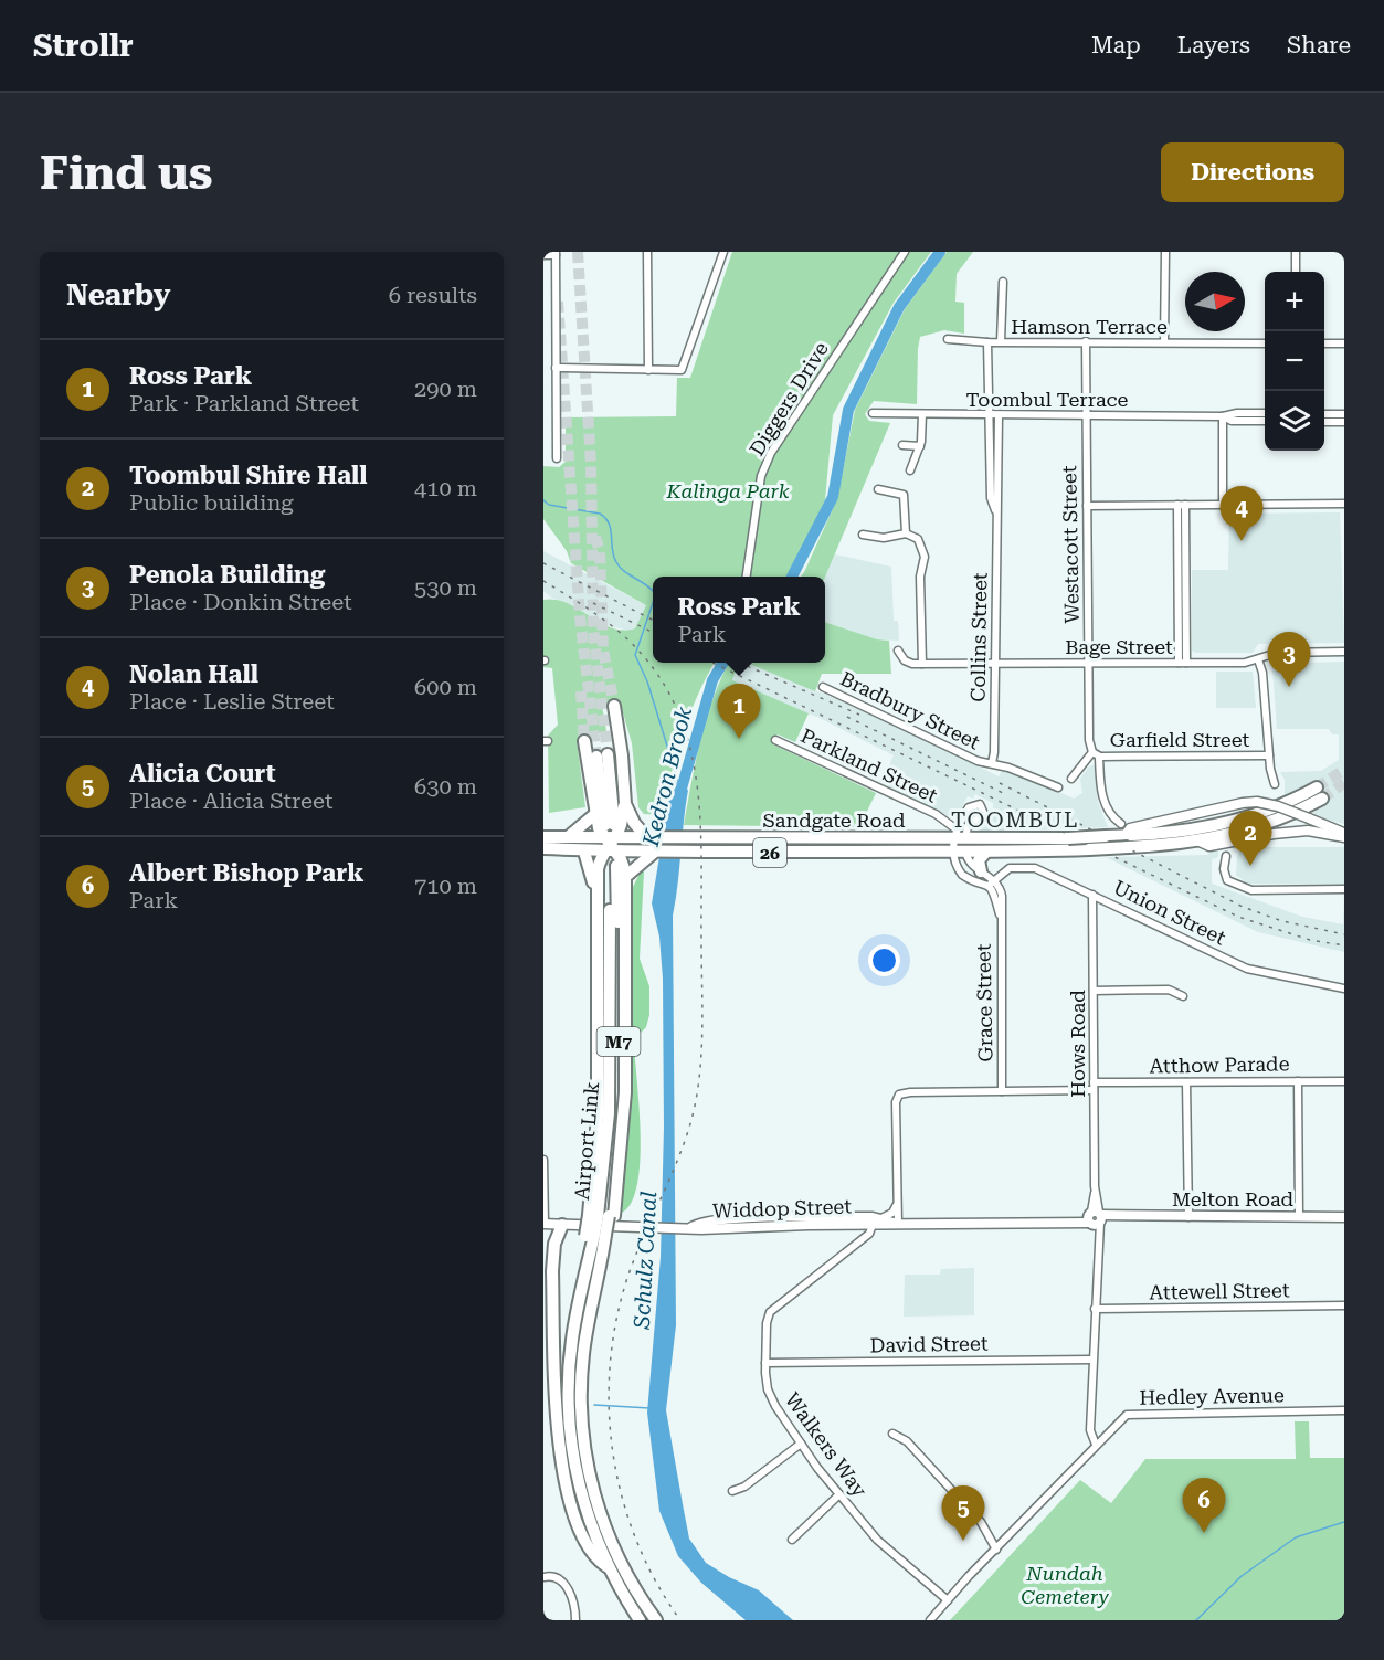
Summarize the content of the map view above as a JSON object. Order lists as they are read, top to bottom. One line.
{"streets":{"highway":["Sandgate Road","26","M7","Airport Link"],"street":["Hamson Terrace","Diggers Drive","Toombul Terrace","Westacott Street","Collins Street","Bage Street","Bradbury Street","Garfield Street","Parkland Street","Union Street","Grace Street","Hows Road","Atthow Parade","Melton Road","Widdop Street","Attewell Street","David Street","Hedley Avenue","Walkers Way"]},"crossings":[["Hamson Terrace","Westacott Street"],["Hamson Terrace","Collins Street"],["Toombul Terrace","Westacott Street"],["Toombul Terrace","Collins Street"],["Westacott Street","Bage Street"],["Westacott Street","Garfield Street"],["Westacott Street","Sandgate Road"],["Collins Street","Bage Street"],["Collins Street","Bradbury Street"],["Parkland Street","Sandgate Road"],["Union Street","Grace Street"],["Union Street","Hows Road"],["Grace Street","Atthow Parade"],["Hows Road","Atthow Parade"],["Hows Road","Melton Road"],["Hows Road","Attewell Street"],["Hows Road","David Street"],["Hows Road","Hedley Avenue"],["Atthow Parade","Walkers Way"],["Melton Road","Widdop Street"],["Melton Road","Walkers Way"],["Widdop Street","Walkers Way"],["David Street","Walkers Way"],["Hedley Avenue","Walkers Way"]],"districts":["TOOMBUL"],"water":["Kedron Brook","Schulz Canal"],"parks":["Kalinga Park","Nundah Cemetery"],"north":"right","page":{"header":"Strollr","nav":["Map","Layers","Share"],"buttons":"Directions","title":"Find us","heading":["Nearby","6 results"],"map_buttons":["+","−"],"list":[{"mark":"1","name":"Ross Park","note":"Park · Parkland Street","value":"290 m"},{"mark":"2","name":"Toombul Shire Hall","note":"Public building","value":"410 m"},{"mark":"3","name":"Penola Building","note":"Place · Donkin Street","value":"530 m"},{"mark":"4","name":"Nolan Hall","note":"Place · Leslie Street","value":"600 m"},{"mark":"5","name":"Alicia Court","note":"Place · Alicia Street","value":"630 m"},{"mark":"6","name":"Albert Bishop Park","note":"Park","value":"710 m"}],"pins":["4","3","1","2","6","5"],"popup":["Ross Park","Park"]}}
